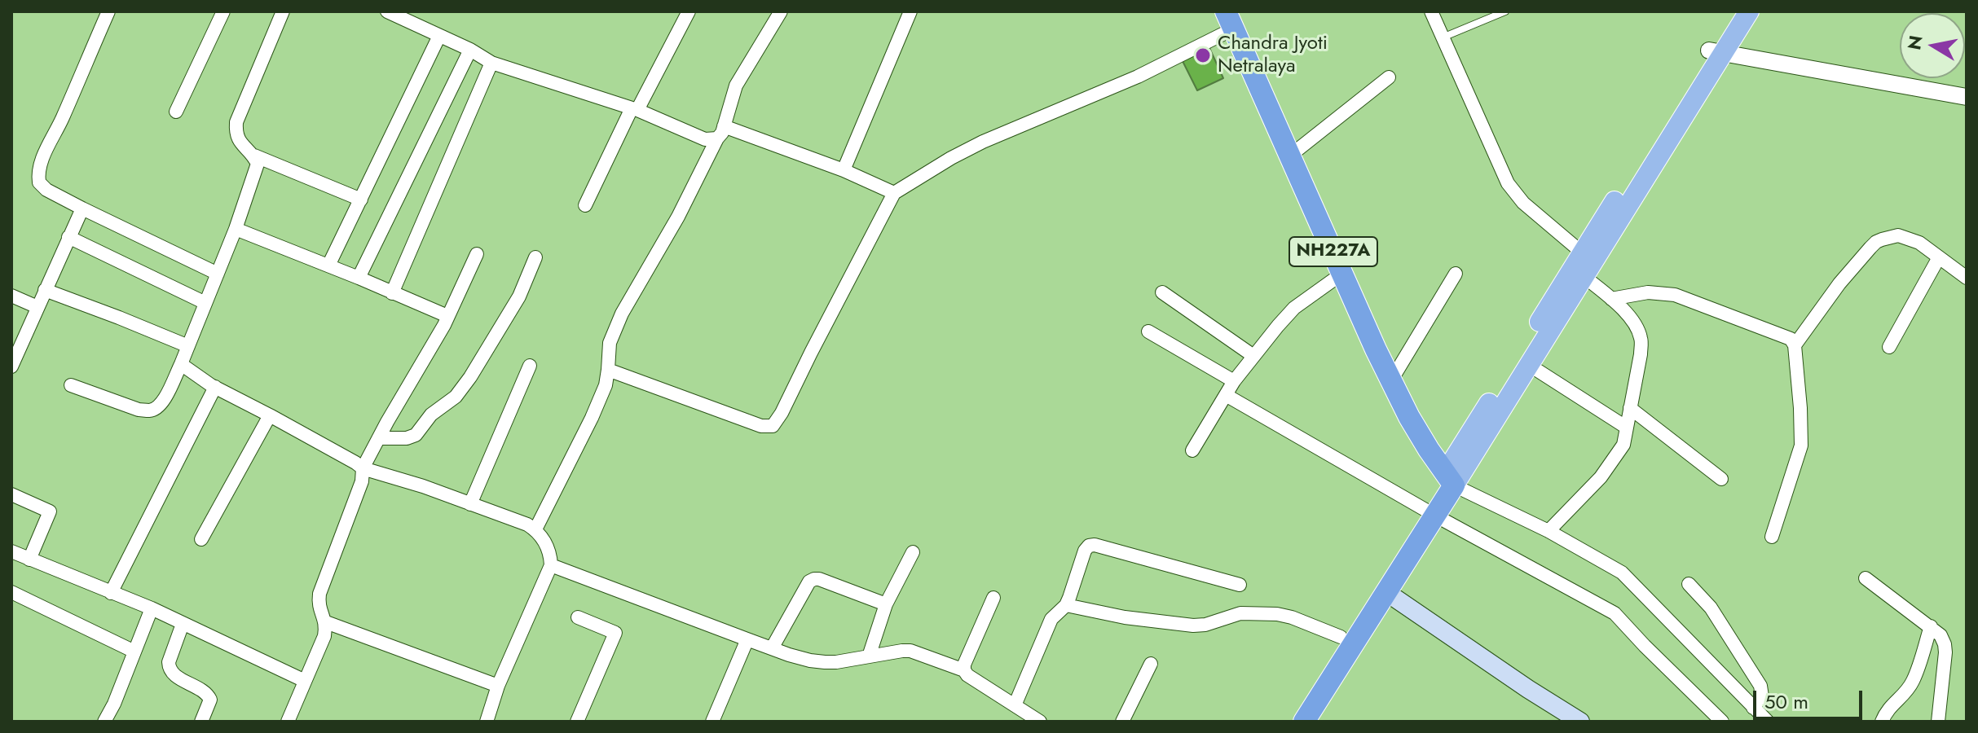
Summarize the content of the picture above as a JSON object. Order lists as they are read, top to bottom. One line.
{"streets":{"highway":["NH227A"]},"places":["Chandra Jyoti Netralaya"],"scale_bar":"50 m","north":"left"}
